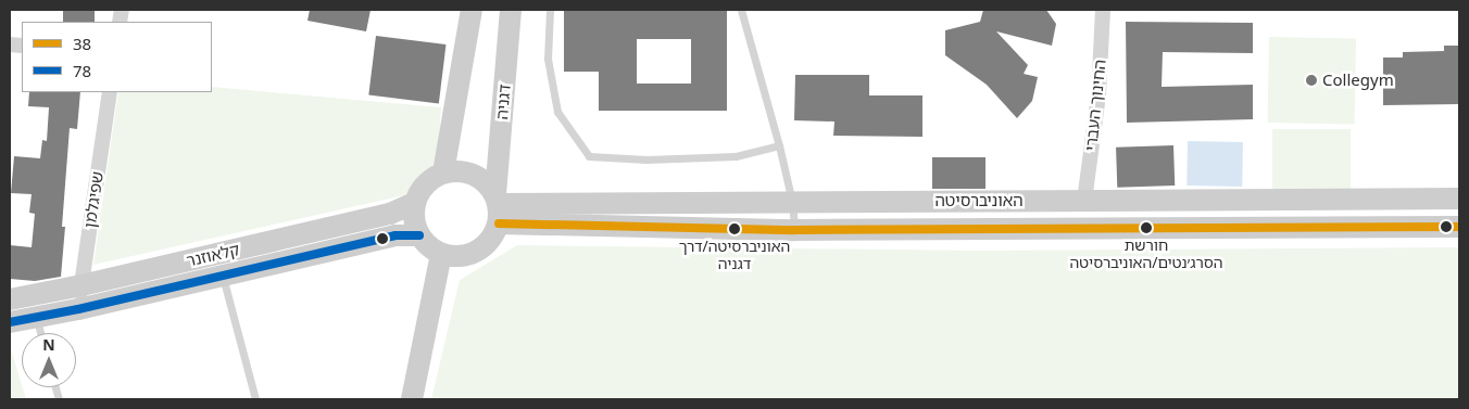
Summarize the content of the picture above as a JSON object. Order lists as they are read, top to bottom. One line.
{"streets":{"street":["דגניה","החינוך העברי","שפיגלמן","האוניברסיטה","קלאוזנר"]},"crossings":[["דגניה","האוניברסיטה"],["דגניה","קלאוזנר"],["החינוך העברי","האוניברסיטה"],["שפיגלמן","קלאוזנר"],["האוניברסיטה","קלאוזנר"]],"places":["Collegym","חורשת הסרג׳נטים/האוניברסיטה","האוניברסיטה/דרך דגניה"],"lines":["transit line 38","transit line 78"],"legend":["38","78"],"north":"top"}
